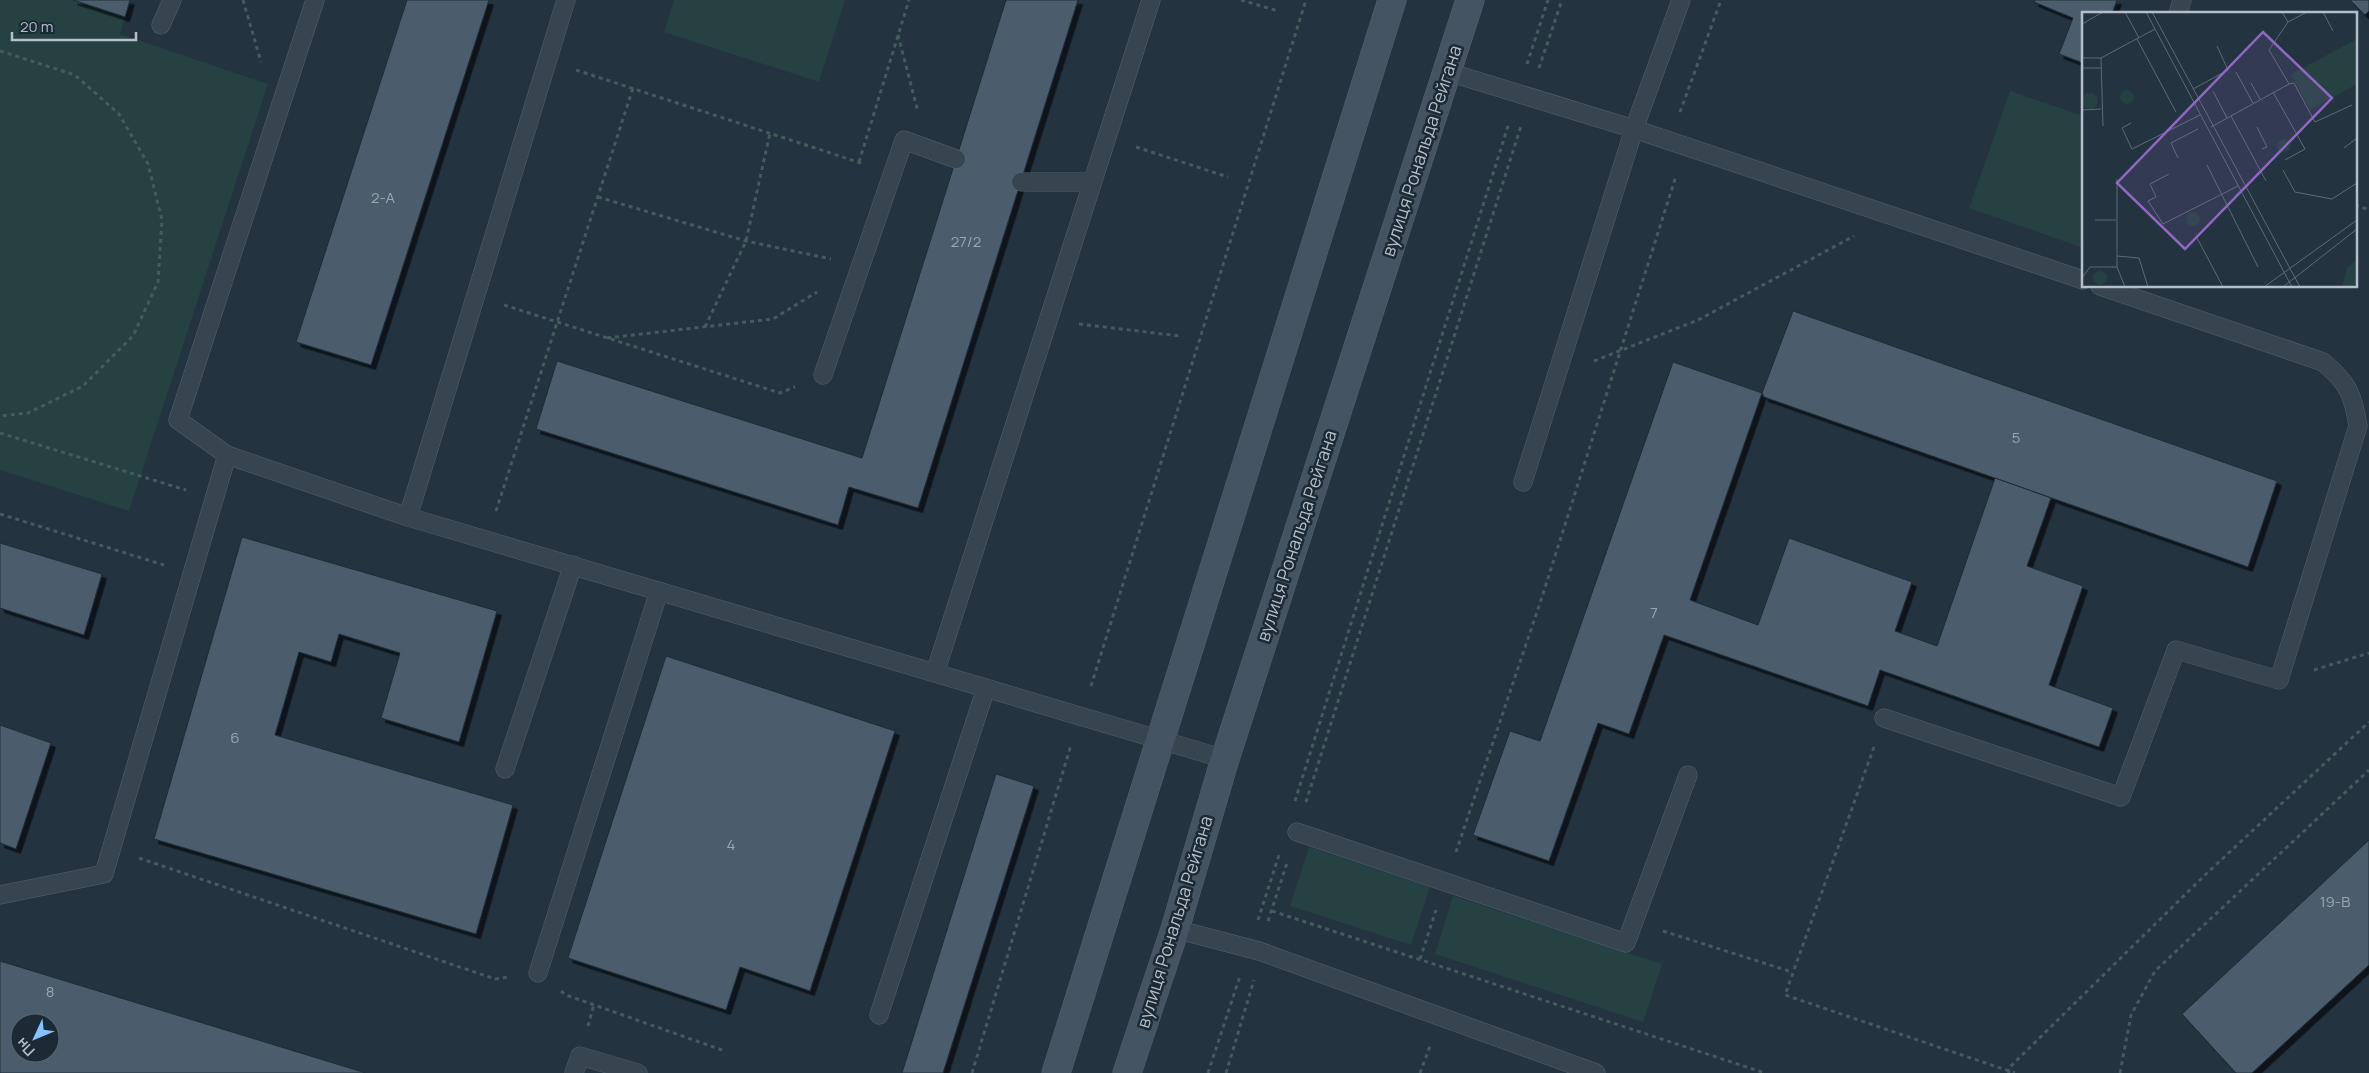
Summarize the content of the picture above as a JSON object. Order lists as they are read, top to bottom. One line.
{"streets":{"main road":["вулиця Рональда Рейгана"]},"house_numbers":["2-А","27/2","5","7","6","4","19-В","8"],"scale_bar":"20 m","north":"bottom left"}
